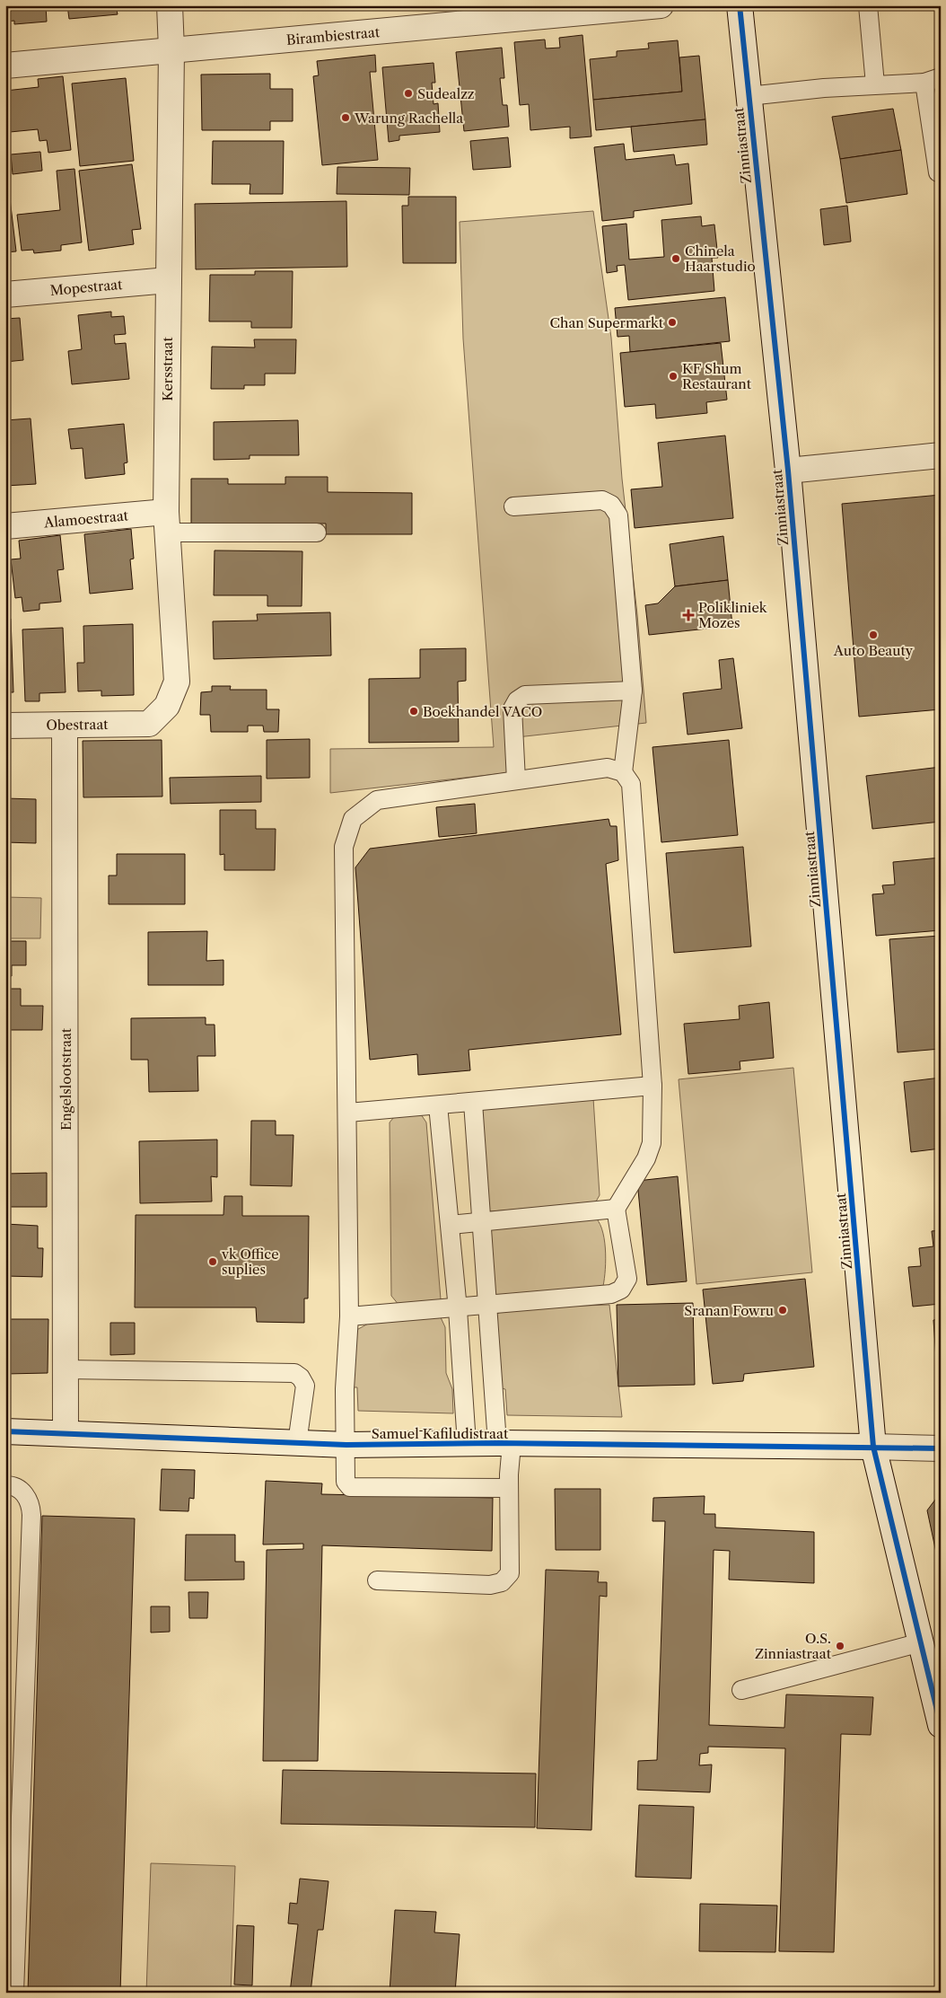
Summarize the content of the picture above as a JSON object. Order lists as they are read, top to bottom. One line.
{"streets":{"street":["Birambiestraat","Zinniastraat","Mopestraat","Kersstraat","Alamoestraat","Obestraat","Engelslootstraat","Samuel Kafiludistraat"]},"crossings":[["Birambiestraat","Kersstraat"],["Zinniastraat","Samuel Kafiludistraat"],["Mopestraat","Kersstraat"],["Kersstraat","Alamoestraat"],["Kersstraat","Obestraat"],["Obestraat","Engelslootstraat"],["Engelslootstraat","Samuel Kafiludistraat"]],"places":{"other":["Sudealzz","Warung Rachella","Chinela Haarstudio","Chan Supermarkt","KF Shum Restaurant","Auto Beauty","Boekhandel VACO","vk Office suplies","Sranan Fowru","O.S. Zinniastraat"],"health":["Polikliniek Mozes"]}}
